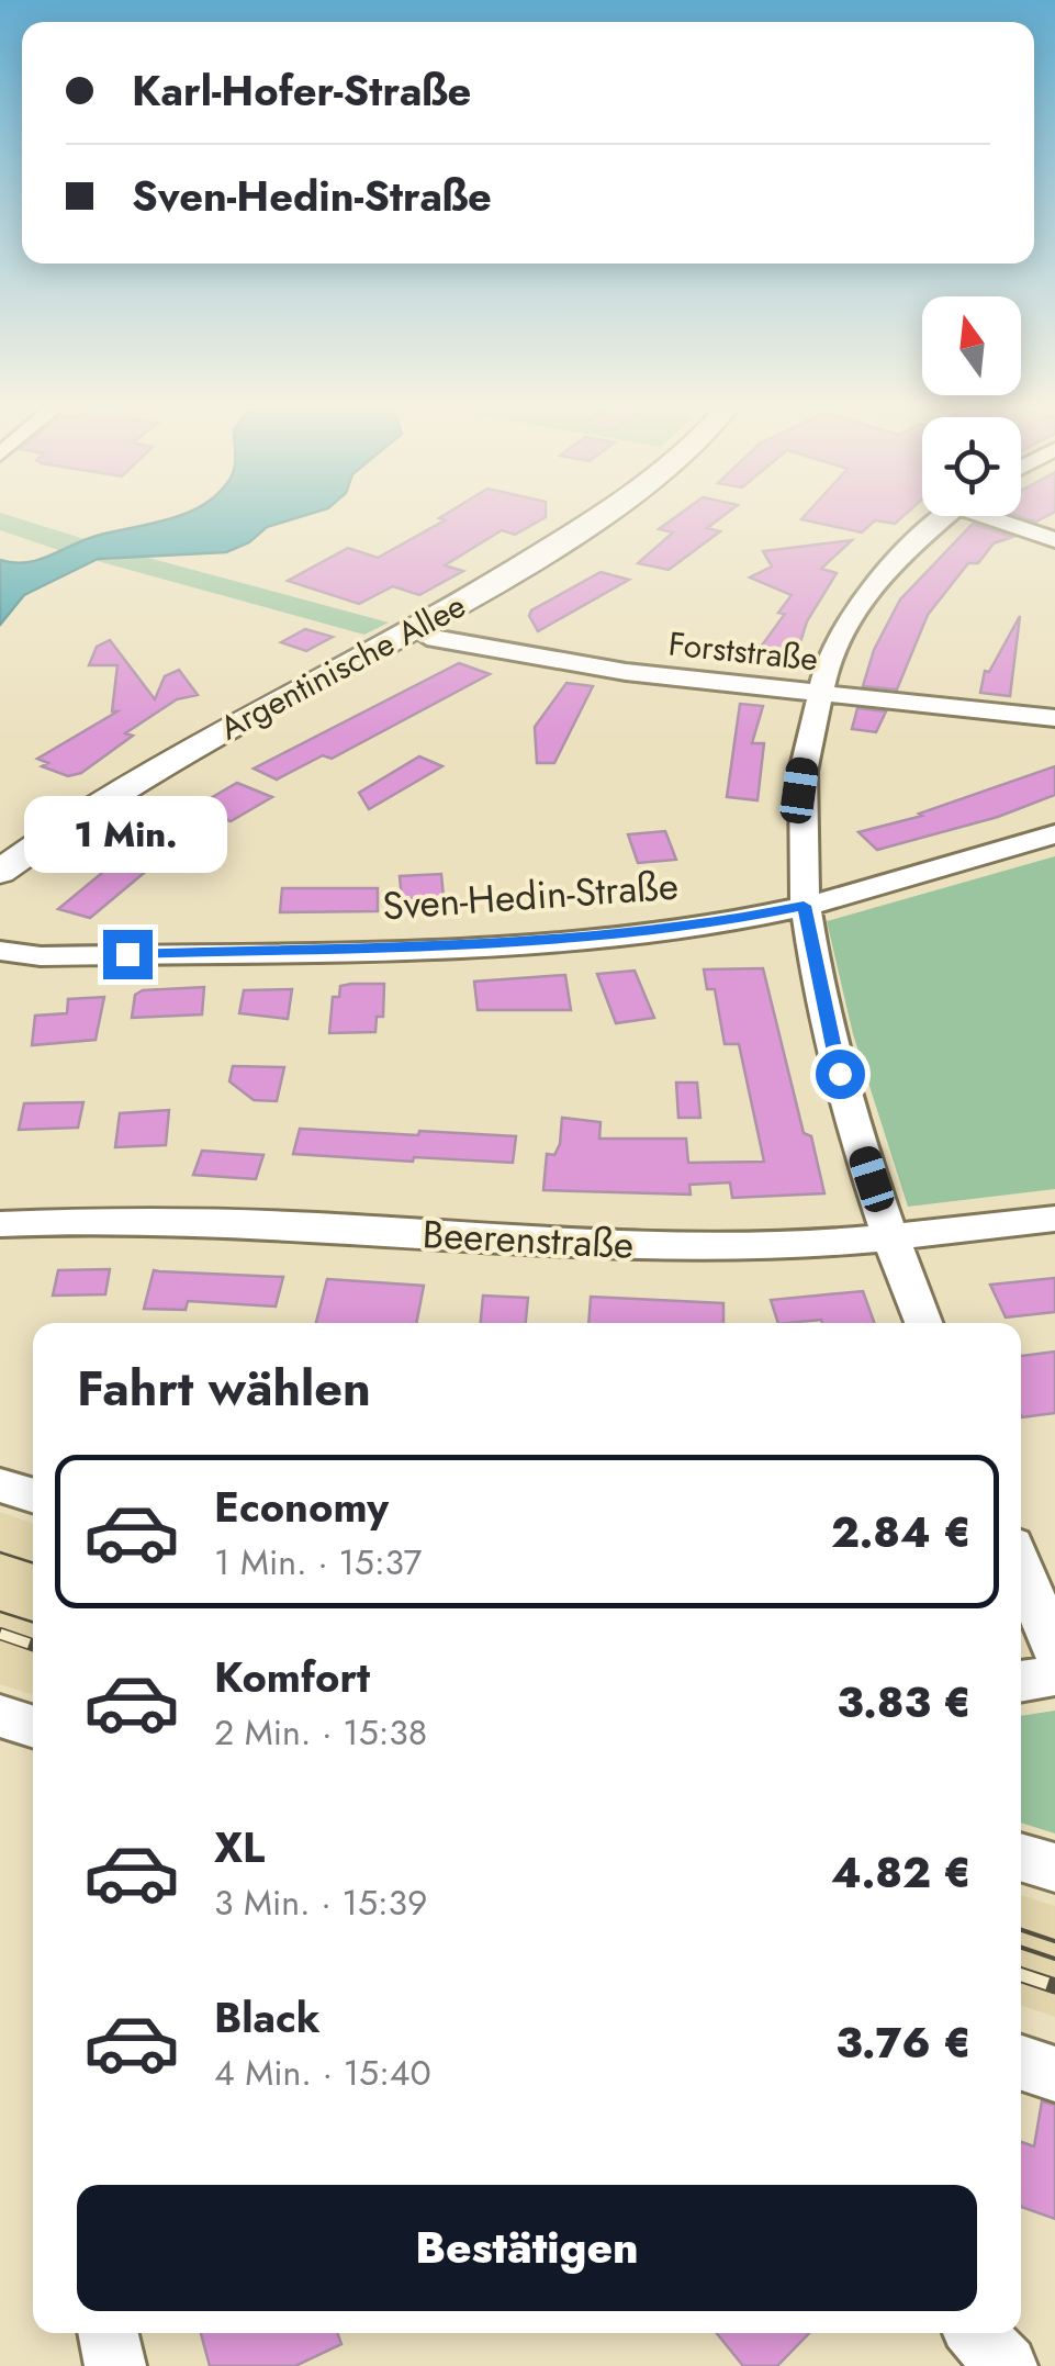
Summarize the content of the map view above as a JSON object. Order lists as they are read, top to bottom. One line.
{"streets":{"main road":["Argentinische Allee"],"street":["Forststraße","Sven-Hedin-Straße","Beerenstraße"]},"crossings":[["Forststraße","Argentinische Allee"]],"north":"top","page":{"banner":["Karl-Hofer-Straße","Sven-Hedin-Straße"],"bubble":"1 Min.","heading":"Fahrt wählen","list":[{"name":"Economy","note":"1 Min. · 15:37","value":"2.84 €"},{"name":"Komfort","note":"2 Min. · 15:38","value":"3.83 €"},{"name":"XL","note":"3 Min. · 15:39","value":"4.82 €"},{"name":"Black","note":"4 Min. · 15:40","value":"3.76 €"}],"buttons":"Bestätigen"}}
